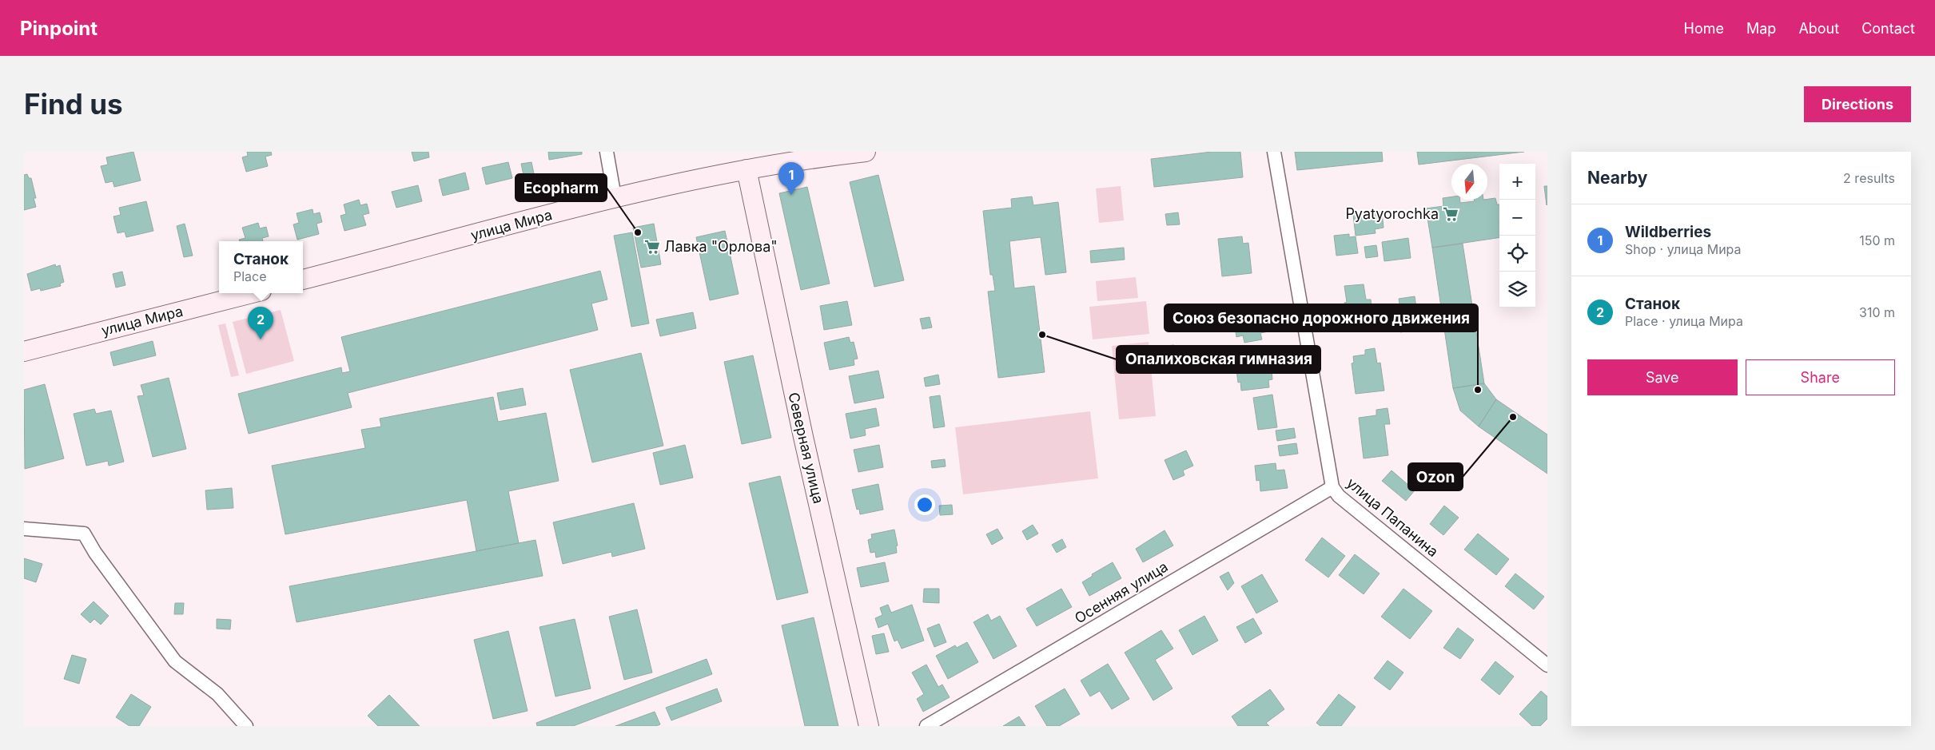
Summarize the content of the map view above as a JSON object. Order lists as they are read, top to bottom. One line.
{"streets":{"street":["улица Мира","Северная улица","улица Папанина","Осенняя улица"]},"crossings":[["улица Мира","Северная улица"],["улица Папанина","Осенняя улица"]],"places":{"supermarket":["Pyatyorochka","Лавка \"Орлова\""],"other":["Ecopharm","Опалиховская гимназия","Союз безопасно дорожного движения","Ozon"]},"north":"bottom","page":{"header":"Pinpoint","nav":["Home","Map","About","Contact"],"buttons":["Directions",["Save","Share"]],"title":"Find us","heading":["Nearby","2 results"],"pins":["1","2"],"map_buttons":["+","−"],"list":[{"mark":"1","name":"Wildberries","note":"Shop · улица Мира","value":"150 m"},{"mark":"2","name":"Станок","note":"Place · улица Мира","value":"310 m"}],"popup":["Станок","Place"]}}
